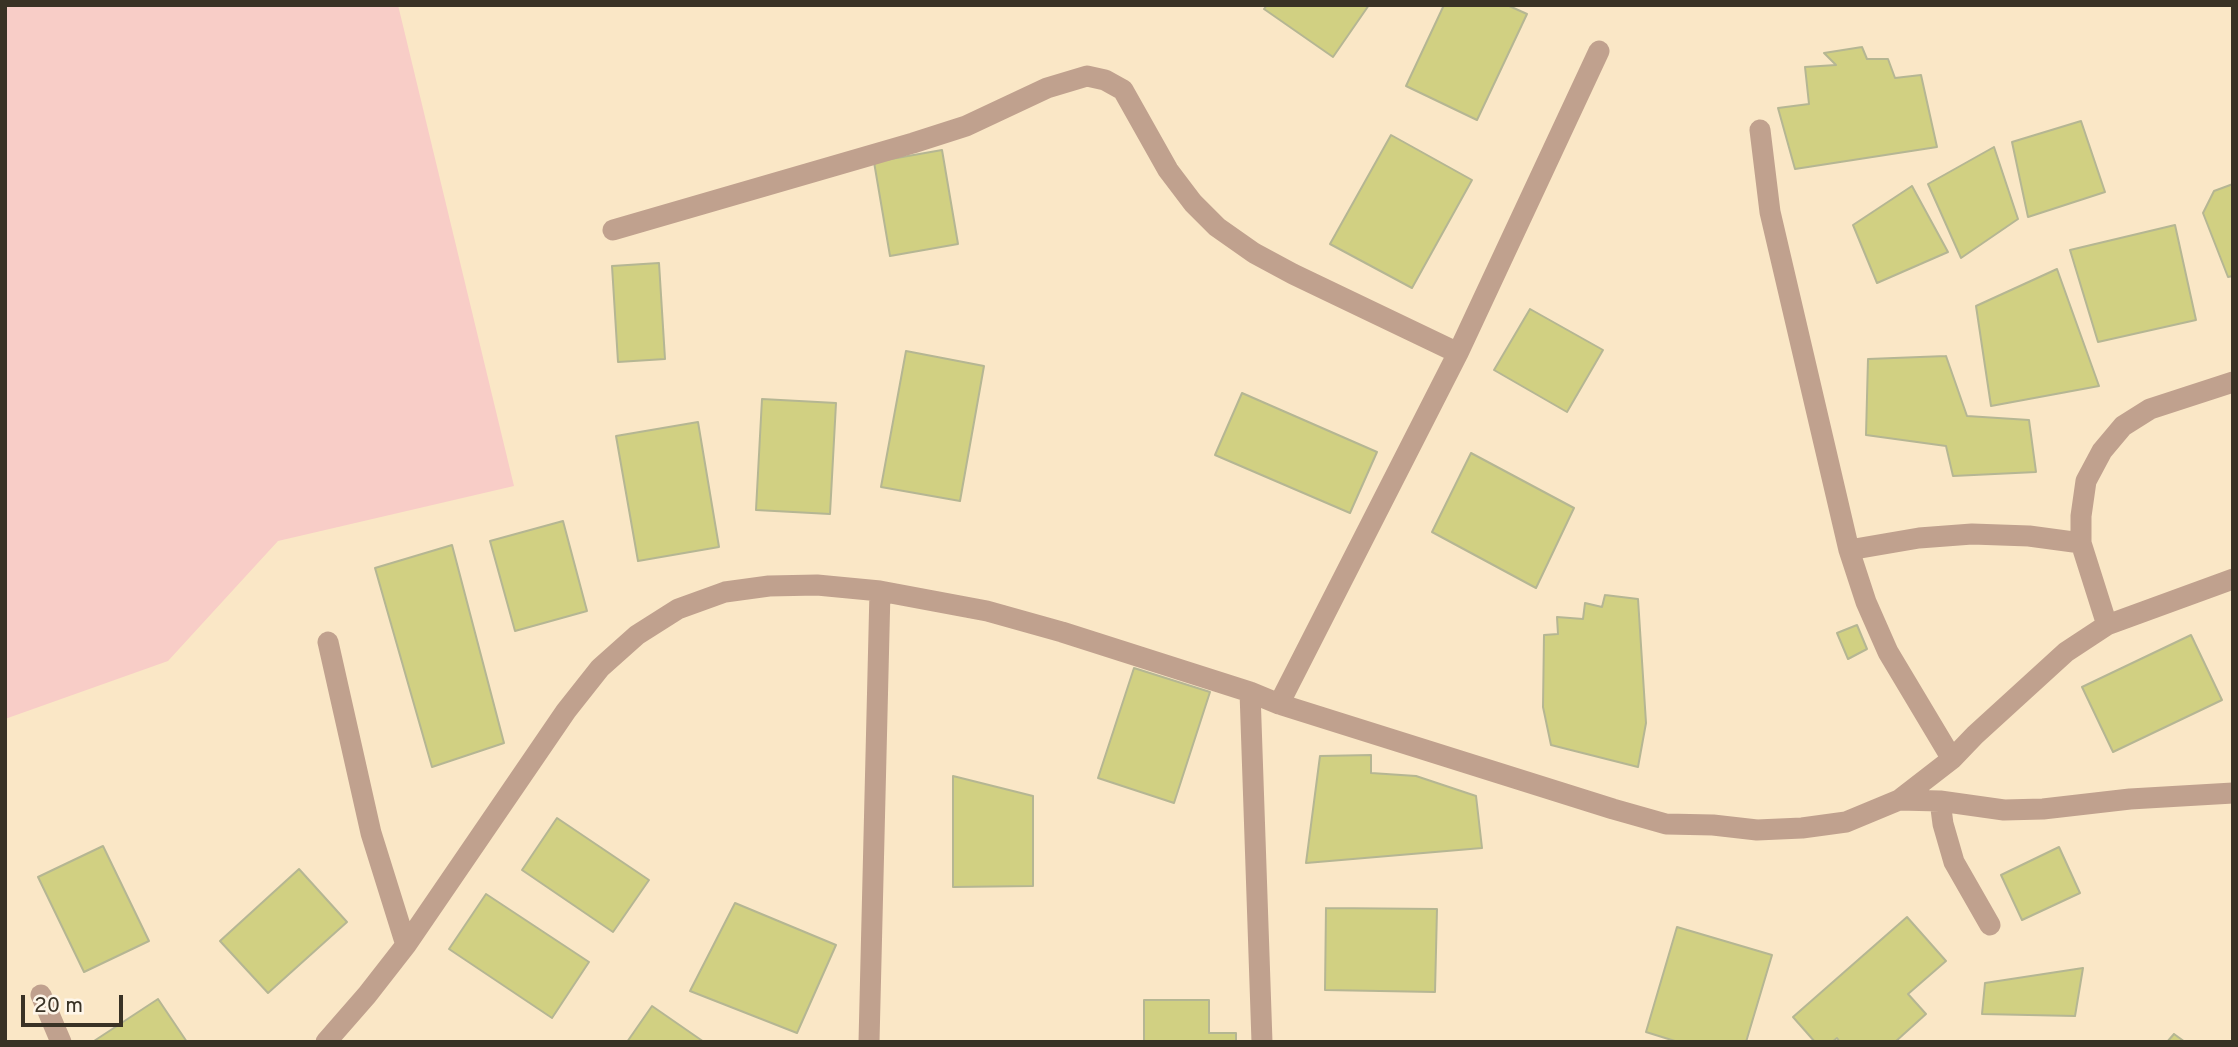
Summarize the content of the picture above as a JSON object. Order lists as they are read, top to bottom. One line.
{"scale_bar":"20 m"}
